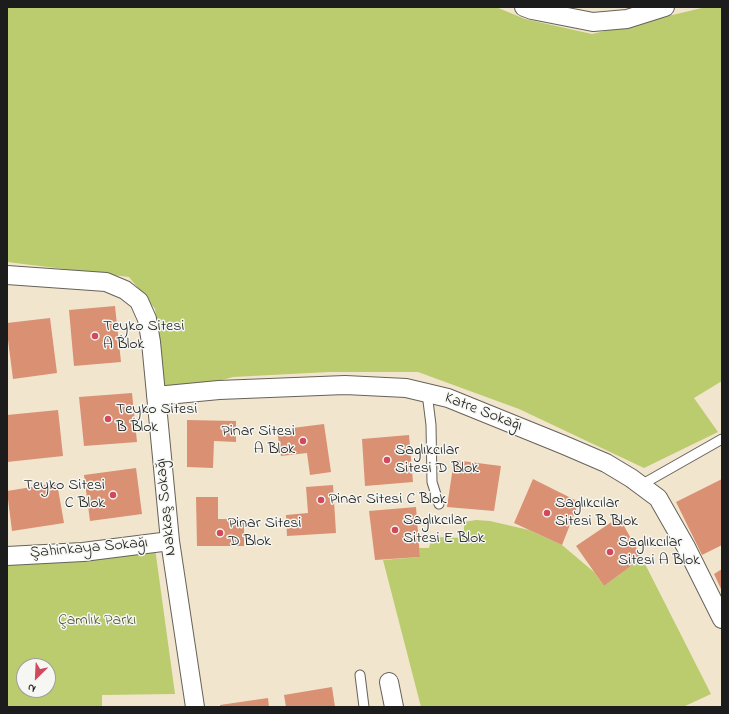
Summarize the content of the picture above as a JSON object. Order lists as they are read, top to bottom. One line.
{"streets":{"street":["Katre Sokağı","Nakkaş Sokağı","Şahinkaya Sokağı"]},"crossings":[["Katre Sokağı","Nakkaş Sokağı"],["Nakkaş Sokağı","Şahinkaya Sokağı"]],"parks":["Çamlık Parkı"],"places":["Teyko Sitesi A Blok","Teyko Sitesi B Blok","Pinar Sitesi A Blok","Saglıkcılar Sitesi D Blok","Teyko Sitesi C Blok","Pinar Sitesi C Blok","Saglıkcılar Sitesi B Blok","Saglıkcılar Sitesi E Blok","Pinar Sitesi D Blok","Saglıkcılar Sitesi A Blok"],"north":"bottom left"}
